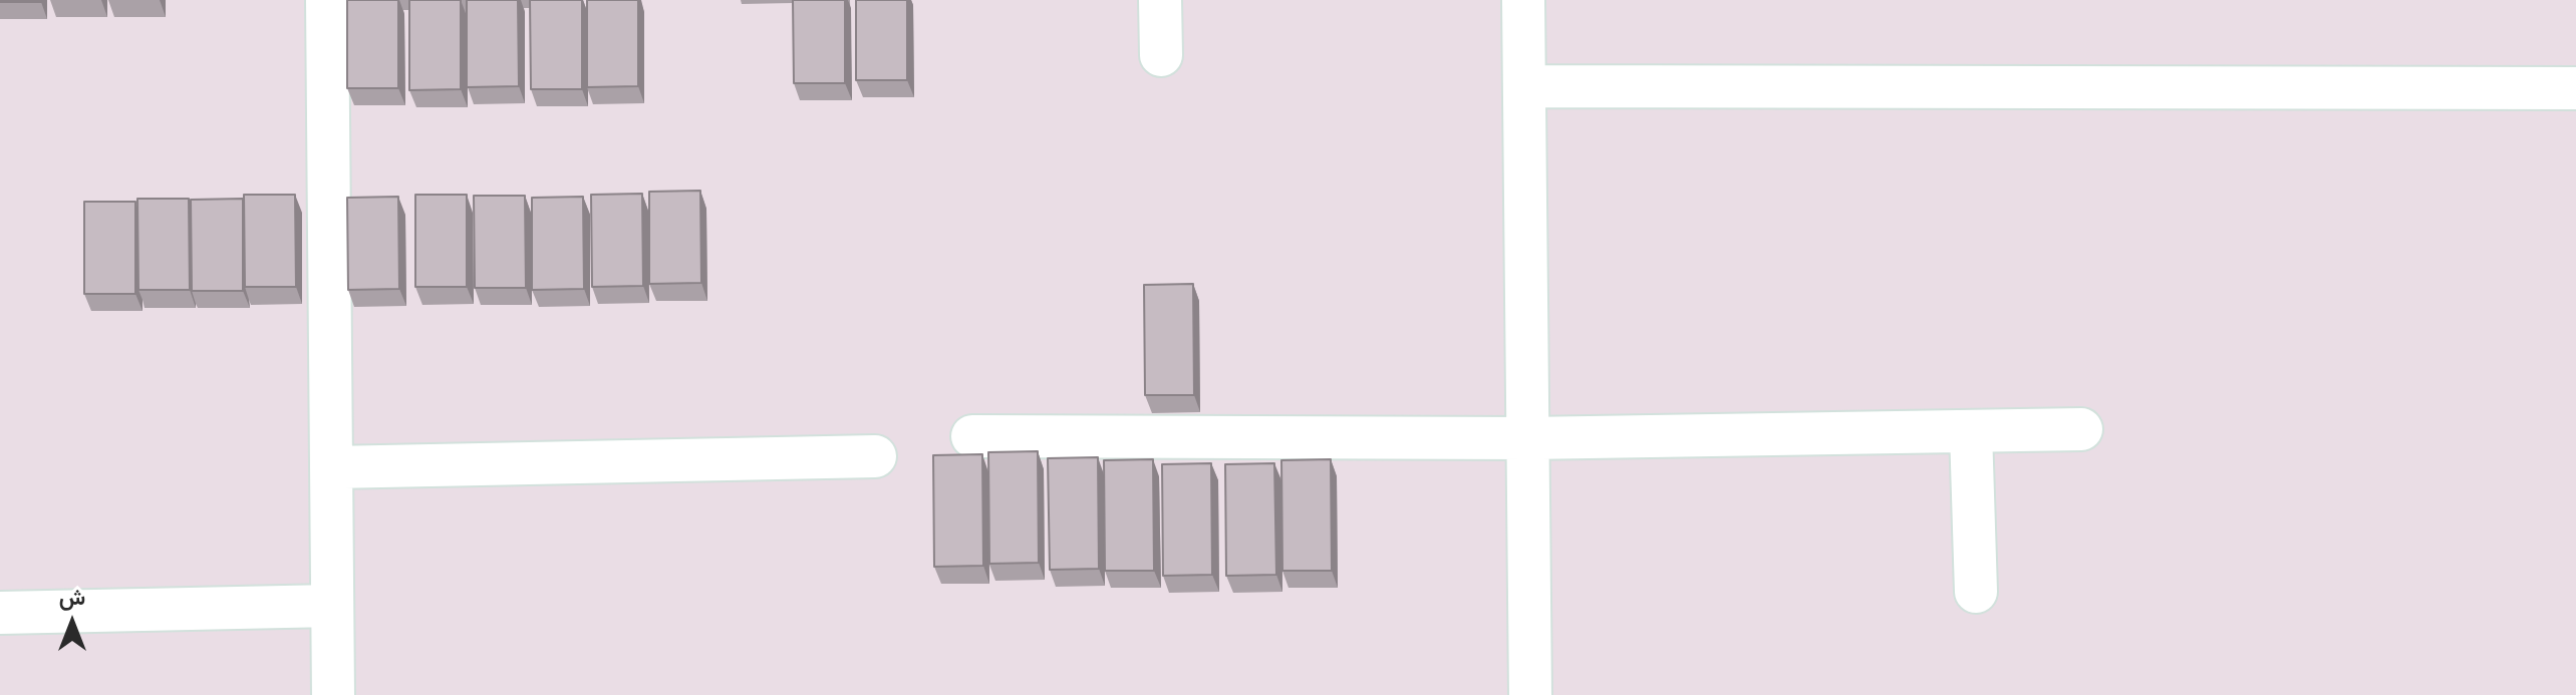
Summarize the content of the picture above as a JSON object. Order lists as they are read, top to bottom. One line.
{"north":"top"}
